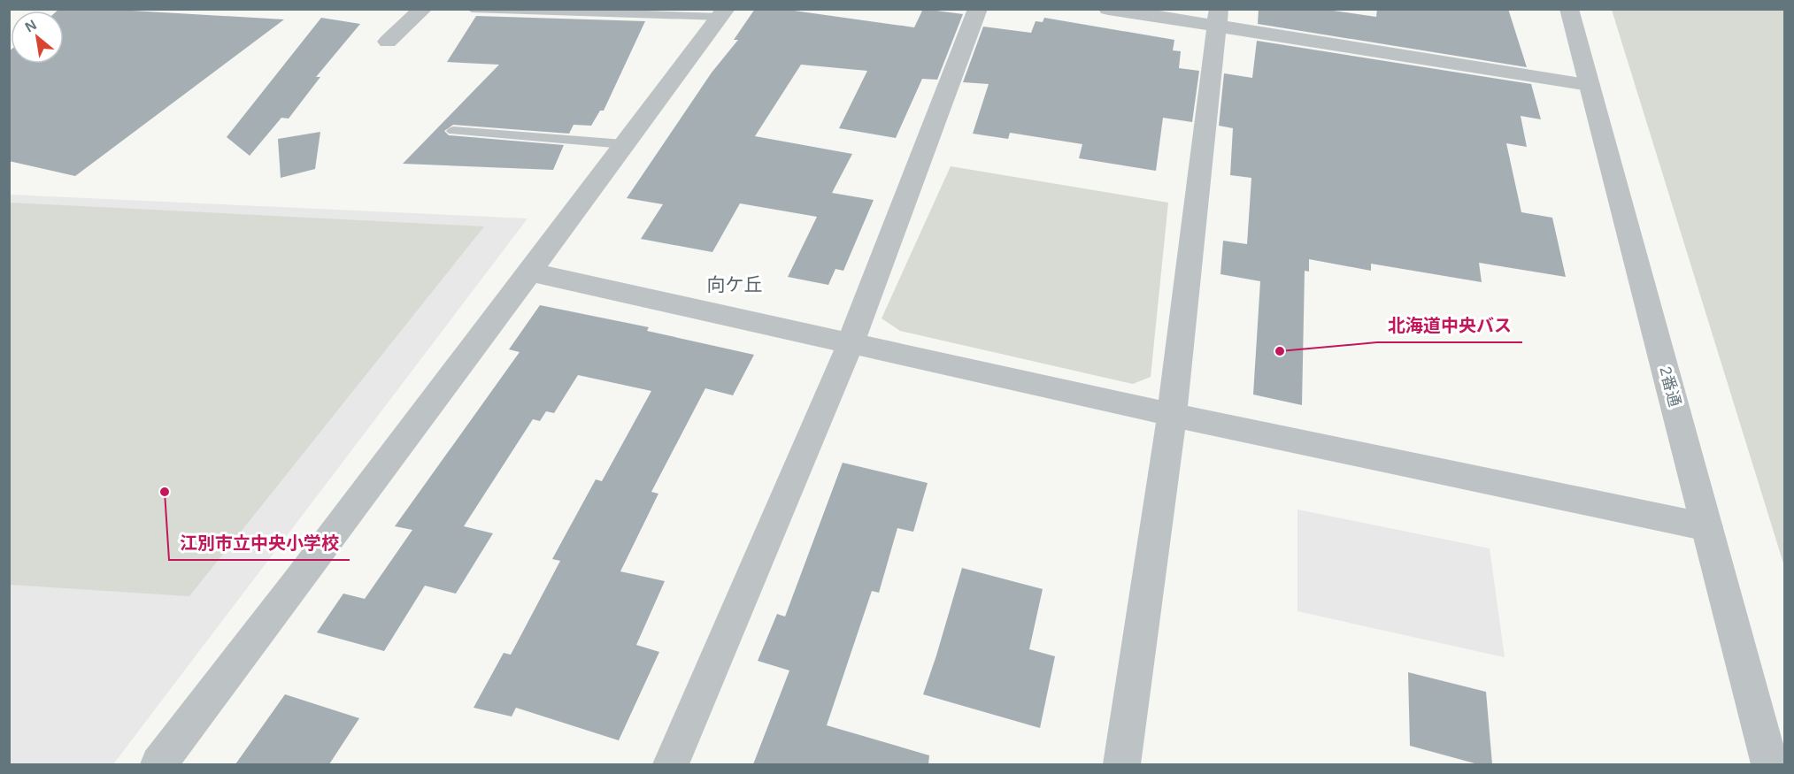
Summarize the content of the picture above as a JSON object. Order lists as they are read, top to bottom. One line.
{"streets":{"street":["2番通"]},"districts":["向ケ丘"],"places":["北海道中央バス","江別市立中央小学校"],"north":"top left"}
